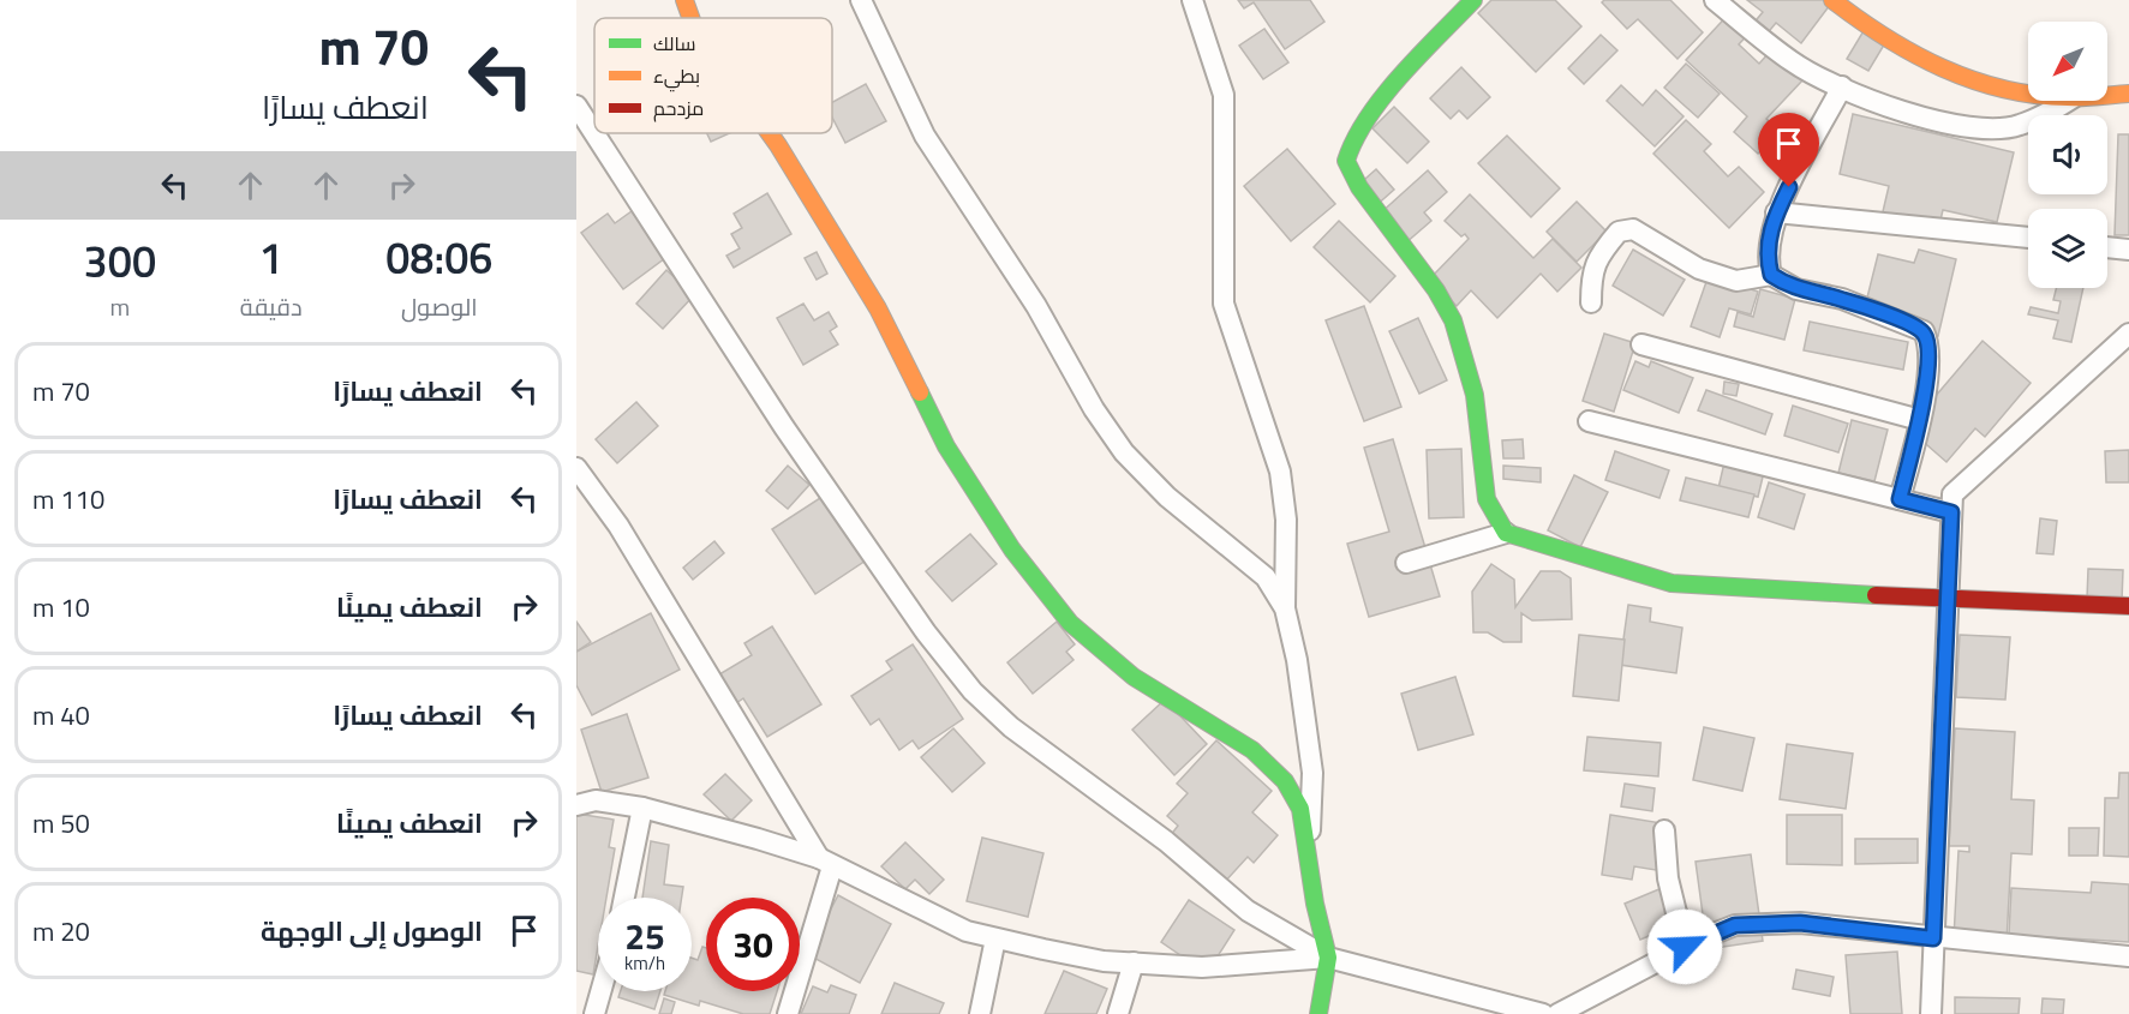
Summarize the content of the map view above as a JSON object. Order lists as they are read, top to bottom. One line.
{"legend":["سالك","بطيء","مزدحم"],"north":"bottom left","page":{"turn":["70 m","انعطف يسارًا"],"eta":["08:06","الوصول","1","دقيقة","300","m"],"list":[{"name":"انعطف يسارًا","value":"70 m"},{"name":"انعطف يسارًا","value":"110 m"},{"name":"انعطف يمينًا","value":"10 m"},{"name":"انعطف يسارًا","value":"40 m"},{"name":"انعطف يمينًا","value":"50 m"},{"name":"الوصول إلى الوجهة","value":"20 m"}],"speed":"25 km/h","limit":"30"}}
